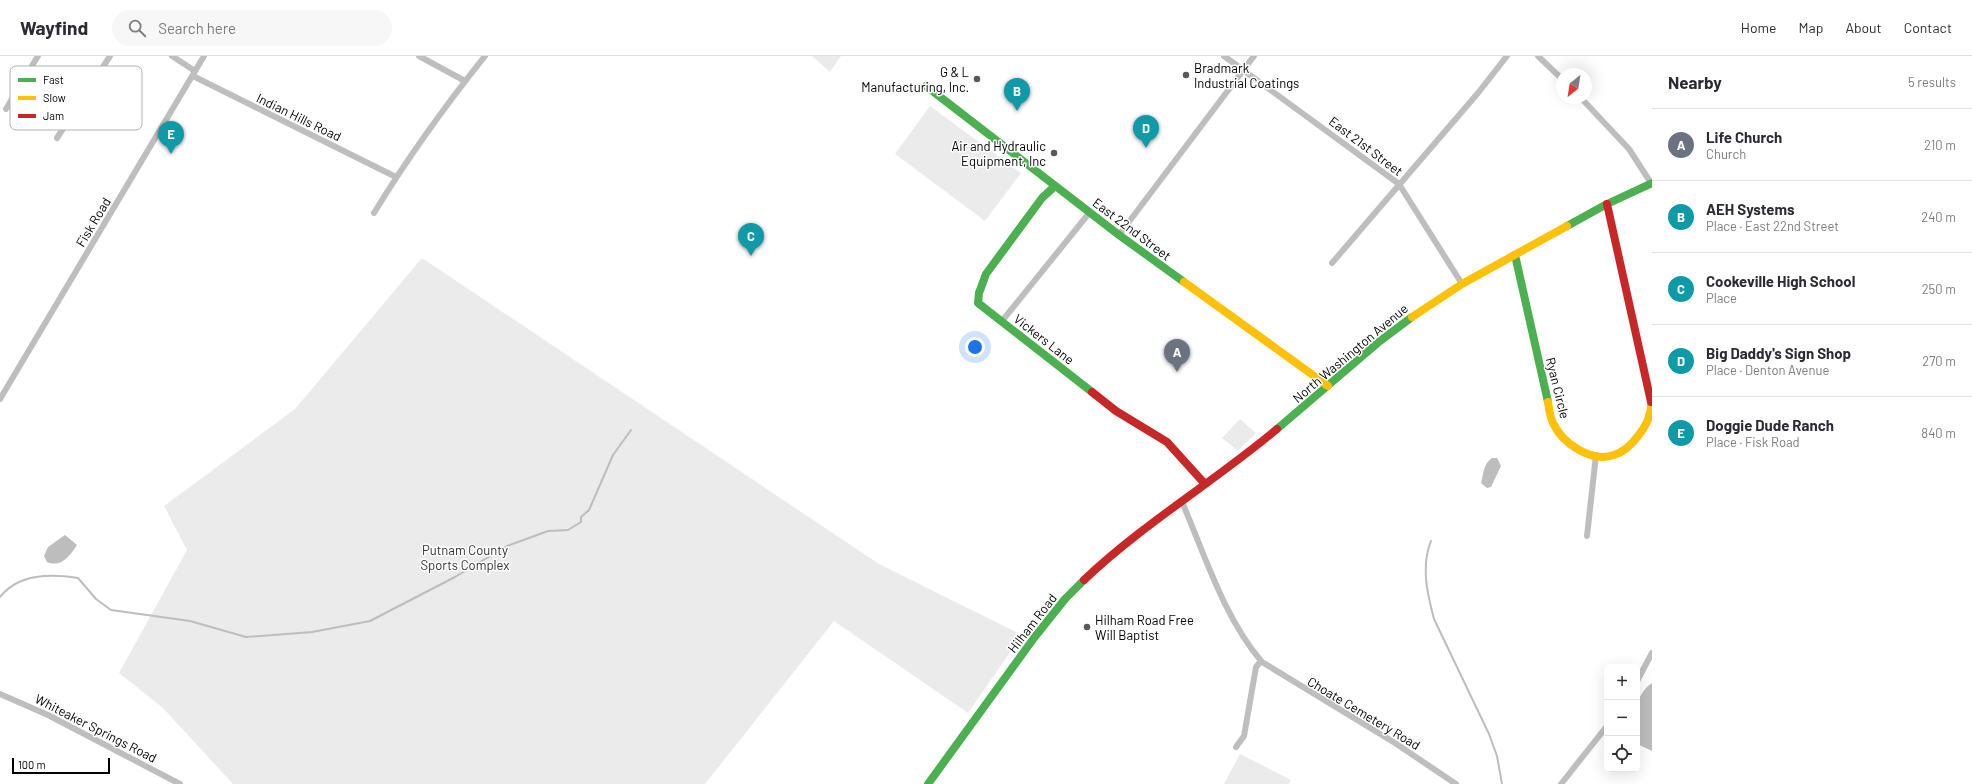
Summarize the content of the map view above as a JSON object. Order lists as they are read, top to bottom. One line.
{"streets":{"street":["Indian Hills Road","East 21st Street","Fisk Road","East 22nd Street","Vickers Lane","North Washington Avenue","Ryan Circle","Hilham Road","Choate Cemetery Road","Whiteaker Springs Road"]},"crossings":[["Indian Hills Road","Fisk Road"],["East 21st Street","North Washington Avenue"],["East 22nd Street","Vickers Lane"],["East 22nd Street","North Washington Avenue"],["Vickers Lane","North Washington Avenue"],["North Washington Avenue","Ryan Circle"],["North Washington Avenue","Hilham Road"],["North Washington Avenue","Choate Cemetery Road"],["Hilham Road","Choate Cemetery Road"]],"parks":["Putnam County Sports Complex"],"places":["Bradmark Industrial Coatings","G & L Manufacturing, Inc.","Air and Hydraulic Equipment, Inc","Hilham Road Free Will Baptist"],"legend":["Fast","Slow","Jam"],"scale_bar":"100 m","north":"bottom left","page":{"header":"Wayfind","search":"Search here","nav":["Home","Map","About","Contact"],"heading":["Nearby","5 results"],"pins":["B","D","E","C","A"],"list":[{"mark":"A","name":"Life Church","note":"Church","value":"210 m"},{"mark":"B","name":"AEH Systems","note":"Place · East 22nd Street","value":"240 m"},{"mark":"C","name":"Cookeville High School","note":"Place","value":"250 m"},{"mark":"D","name":"Big Daddy's Sign Shop","note":"Place · Denton Avenue","value":"270 m"},{"mark":"E","name":"Doggie Dude Ranch","note":"Place · Fisk Road","value":"840 m"}],"map_buttons":["+","−"],"scale":"100 m"}}
